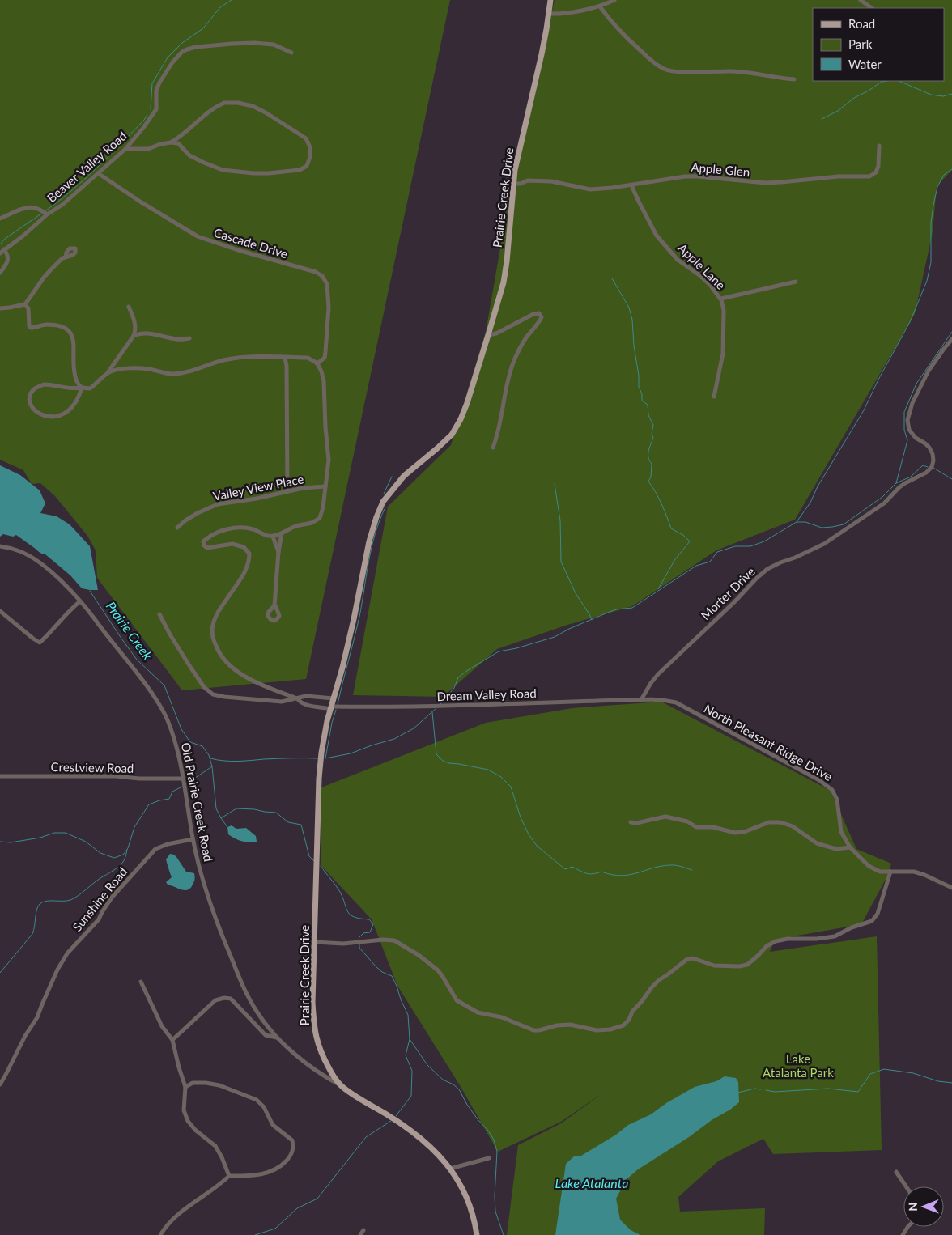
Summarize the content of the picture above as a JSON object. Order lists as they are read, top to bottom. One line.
{"streets":{"main road":["Prairie Creek Drive"],"street":["Beaver Valley Road","Apple Glen","Cascade Drive","Apple Lane","Valley View Place","Morter Drive","Dream Valley Road","North Pleasant Ridge Drive","Crestview Road","Old Prairie Creek Road","Sunshine Road"]},"crossings":[["Beaver Valley Road","Cascade Drive"],["Apple Glen","Prairie Creek Drive"],["Apple Glen","Apple Lane"],["Prairie Creek Drive","Dream Valley Road"],["Prairie Creek Drive","Old Prairie Creek Road"],["Morter Drive","Dream Valley Road"],["Morter Drive","North Pleasant Ridge Drive"],["Dream Valley Road","North Pleasant Ridge Drive"],["Crestview Road","Old Prairie Creek Road"],["Old Prairie Creek Road","Sunshine Road"]],"water":["Prairie Creek","Lake Atalanta"],"parks":["Lake Atalanta Park"],"legend":["Road","Park","Water"],"north":"left"}
